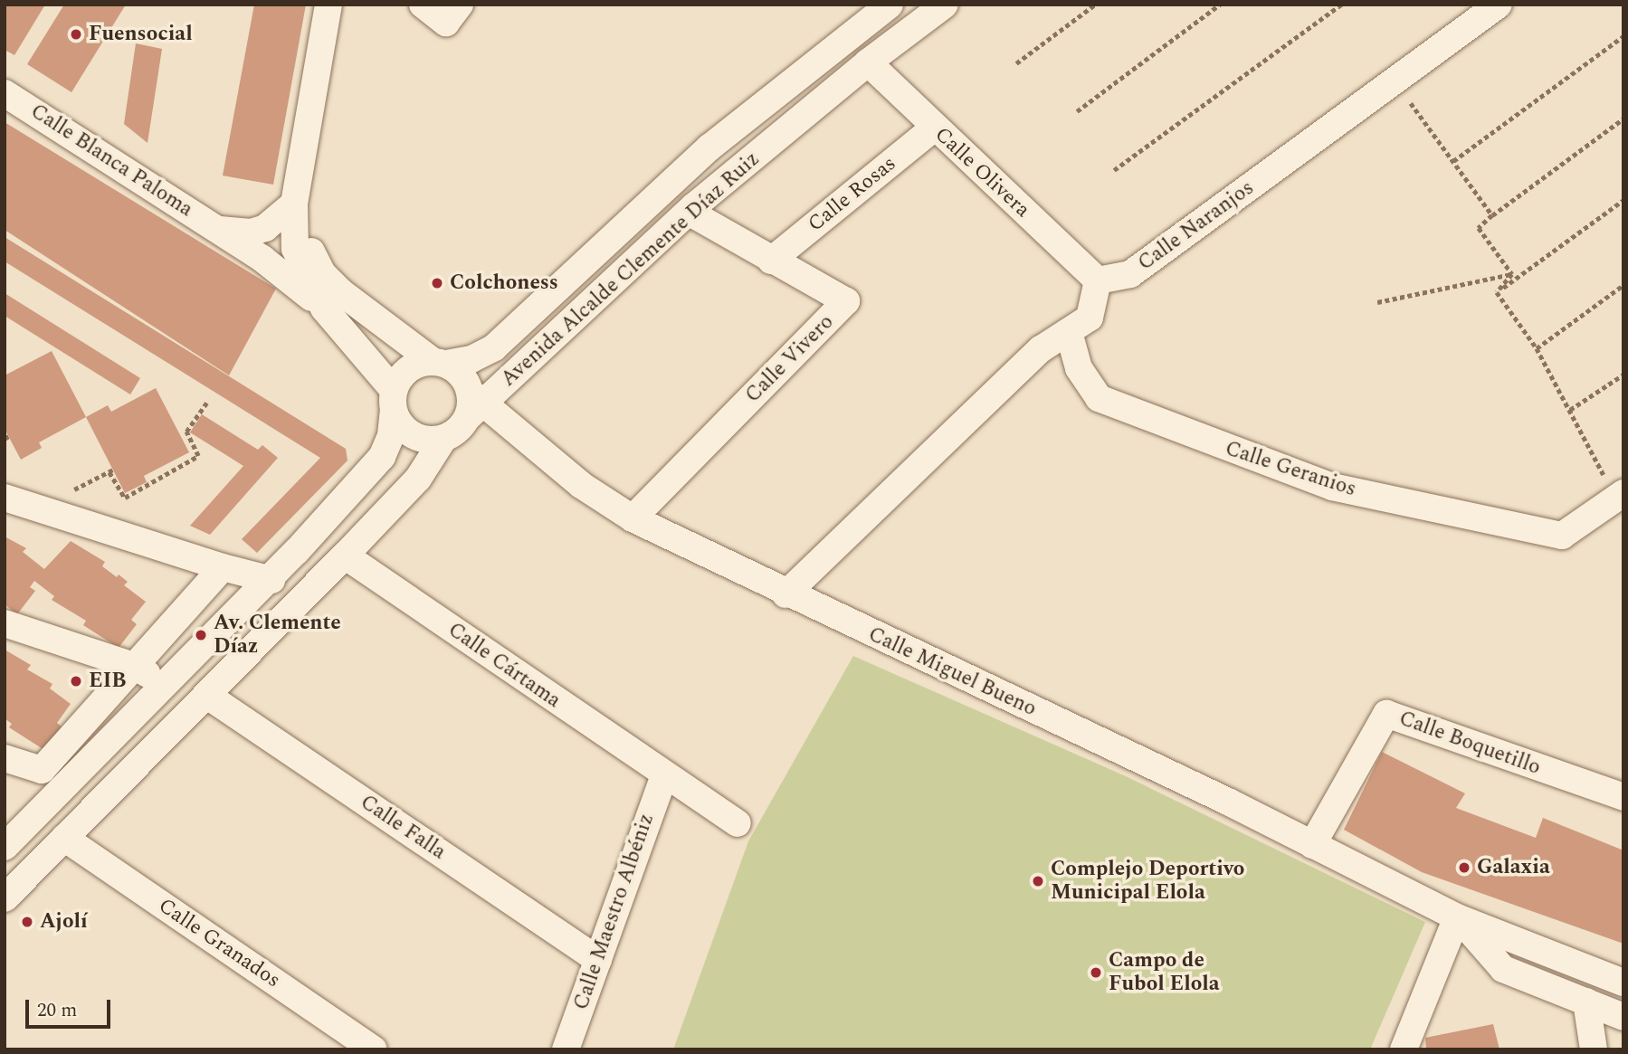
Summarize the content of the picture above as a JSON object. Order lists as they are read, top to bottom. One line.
{"streets":{"street":["Calle Blanca Paloma","Calle Olivera","Calle Rosas","Calle Naranjos","Avenida Alcalde Clemente Díaz Ruiz","Calle Vivero","Calle Geranios","Calle Cártama","Calle Miguel Bueno","Calle Boquetillo","Calle Falla","Calle Maestro Albéniz","Calle Granados"]},"crossings":[["Calle Olivera","Calle Rosas"],["Calle Olivera","Calle Naranjos"],["Calle Olivera","Avenida Alcalde Clemente Díaz Ruiz"],["Calle Rosas","Calle Vivero"],["Avenida Alcalde Clemente Díaz Ruiz","Calle Vivero"],["Avenida Alcalde Clemente Díaz Ruiz","Calle Miguel Bueno"],["Calle Vivero","Calle Miguel Bueno"],["Calle Cártama","Calle Maestro Albéniz"],["Calle Miguel Bueno","Calle Boquetillo"],["Calle Falla","Calle Maestro Albéniz"]],"places":["Fuensocial","Colchoness","Av. Clemente Díaz","EIB","Galaxia","Complejo Deportivo Municipal Elola","Ajolí","Campo de Fubol Elola"],"scale_bar":"20 m"}
